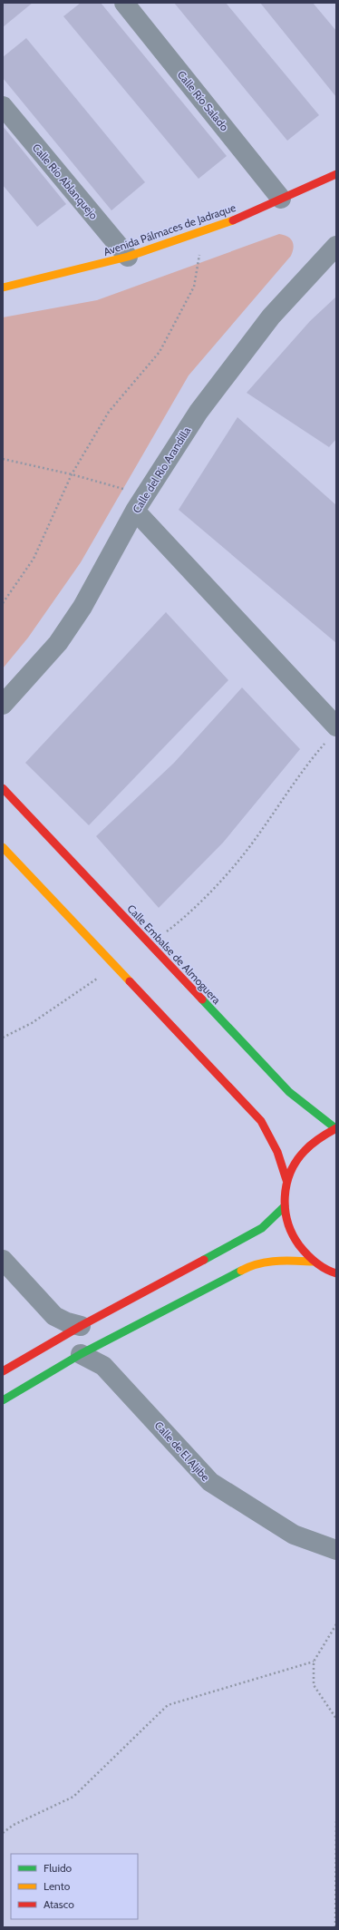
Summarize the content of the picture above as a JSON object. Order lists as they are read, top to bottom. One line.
{"streets":{"main road":["Avenida Pálmaces de Jadraque","Calle Embalse de Almoguera"],"street":["Calle Río Salado","Calle Río Ablanquejo","Calle del Río Arandilla","Calle de El Aljibe"]},"crossings":[["Calle Río Salado","Avenida Pálmaces de Jadraque"],["Calle Río Ablanquejo","Avenida Pálmaces de Jadraque"]],"legend":["Fluido","Lento","Atasco"]}
